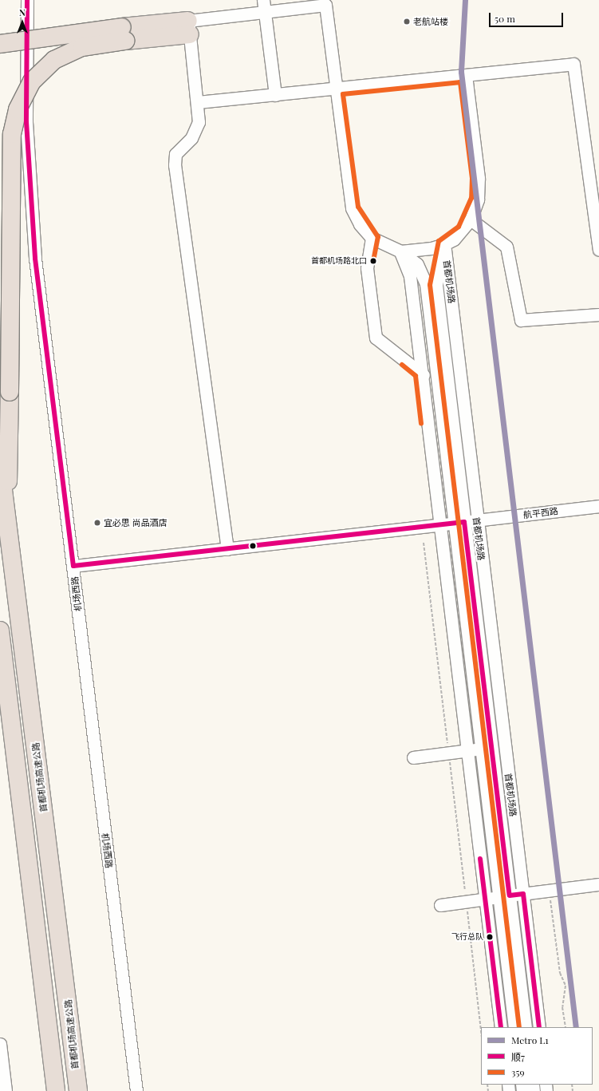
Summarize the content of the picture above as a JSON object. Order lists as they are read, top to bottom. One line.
{"streets":{"highway":["首都机场高速公路"],"street":["首都机场路","航平西路","机场西路"]},"crossings":[["首都机场路","航平西路"],["航平西路","机场西路"]],"places":["老航站楼","首都机场路北口","宜必思 尚品酒店","飞行总队"],"lines":["metro line L1","transit line 顺7","transit line 359"],"legend":["Metro L1","顺7","359"],"scale_bar":"50 m","north":"top"}
